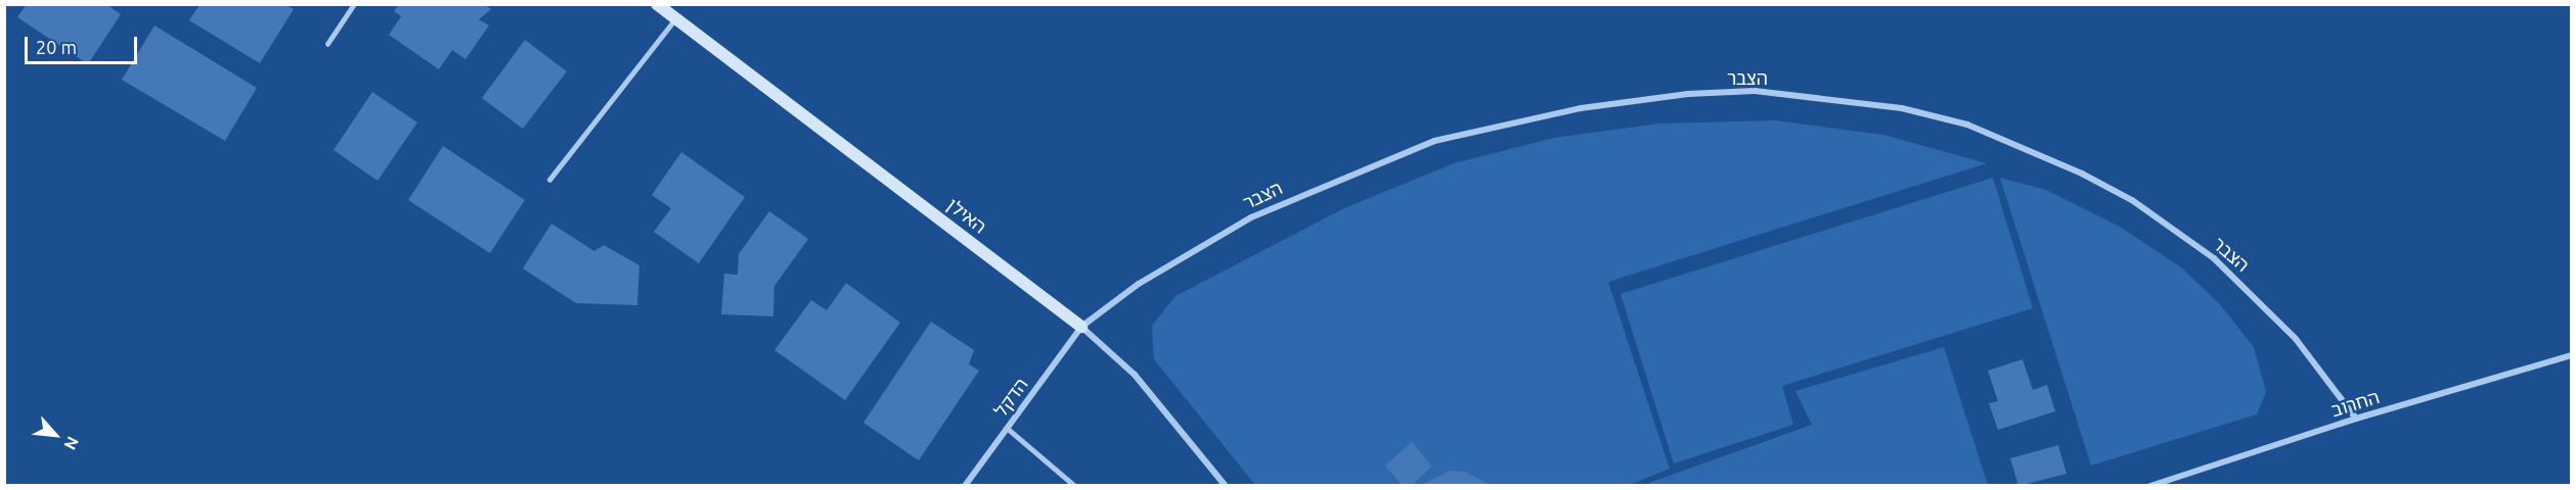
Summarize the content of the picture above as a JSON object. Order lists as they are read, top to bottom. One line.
{"streets":{"street":["הצבר","האילן","הדקל","החרוב"]},"crossings":[["הצבר","האילן"],["הצבר","הדקל"],["הצבר","החרוב"],["האילן","הדקל"]],"scale_bar":"20 m","north":"bottom right"}
